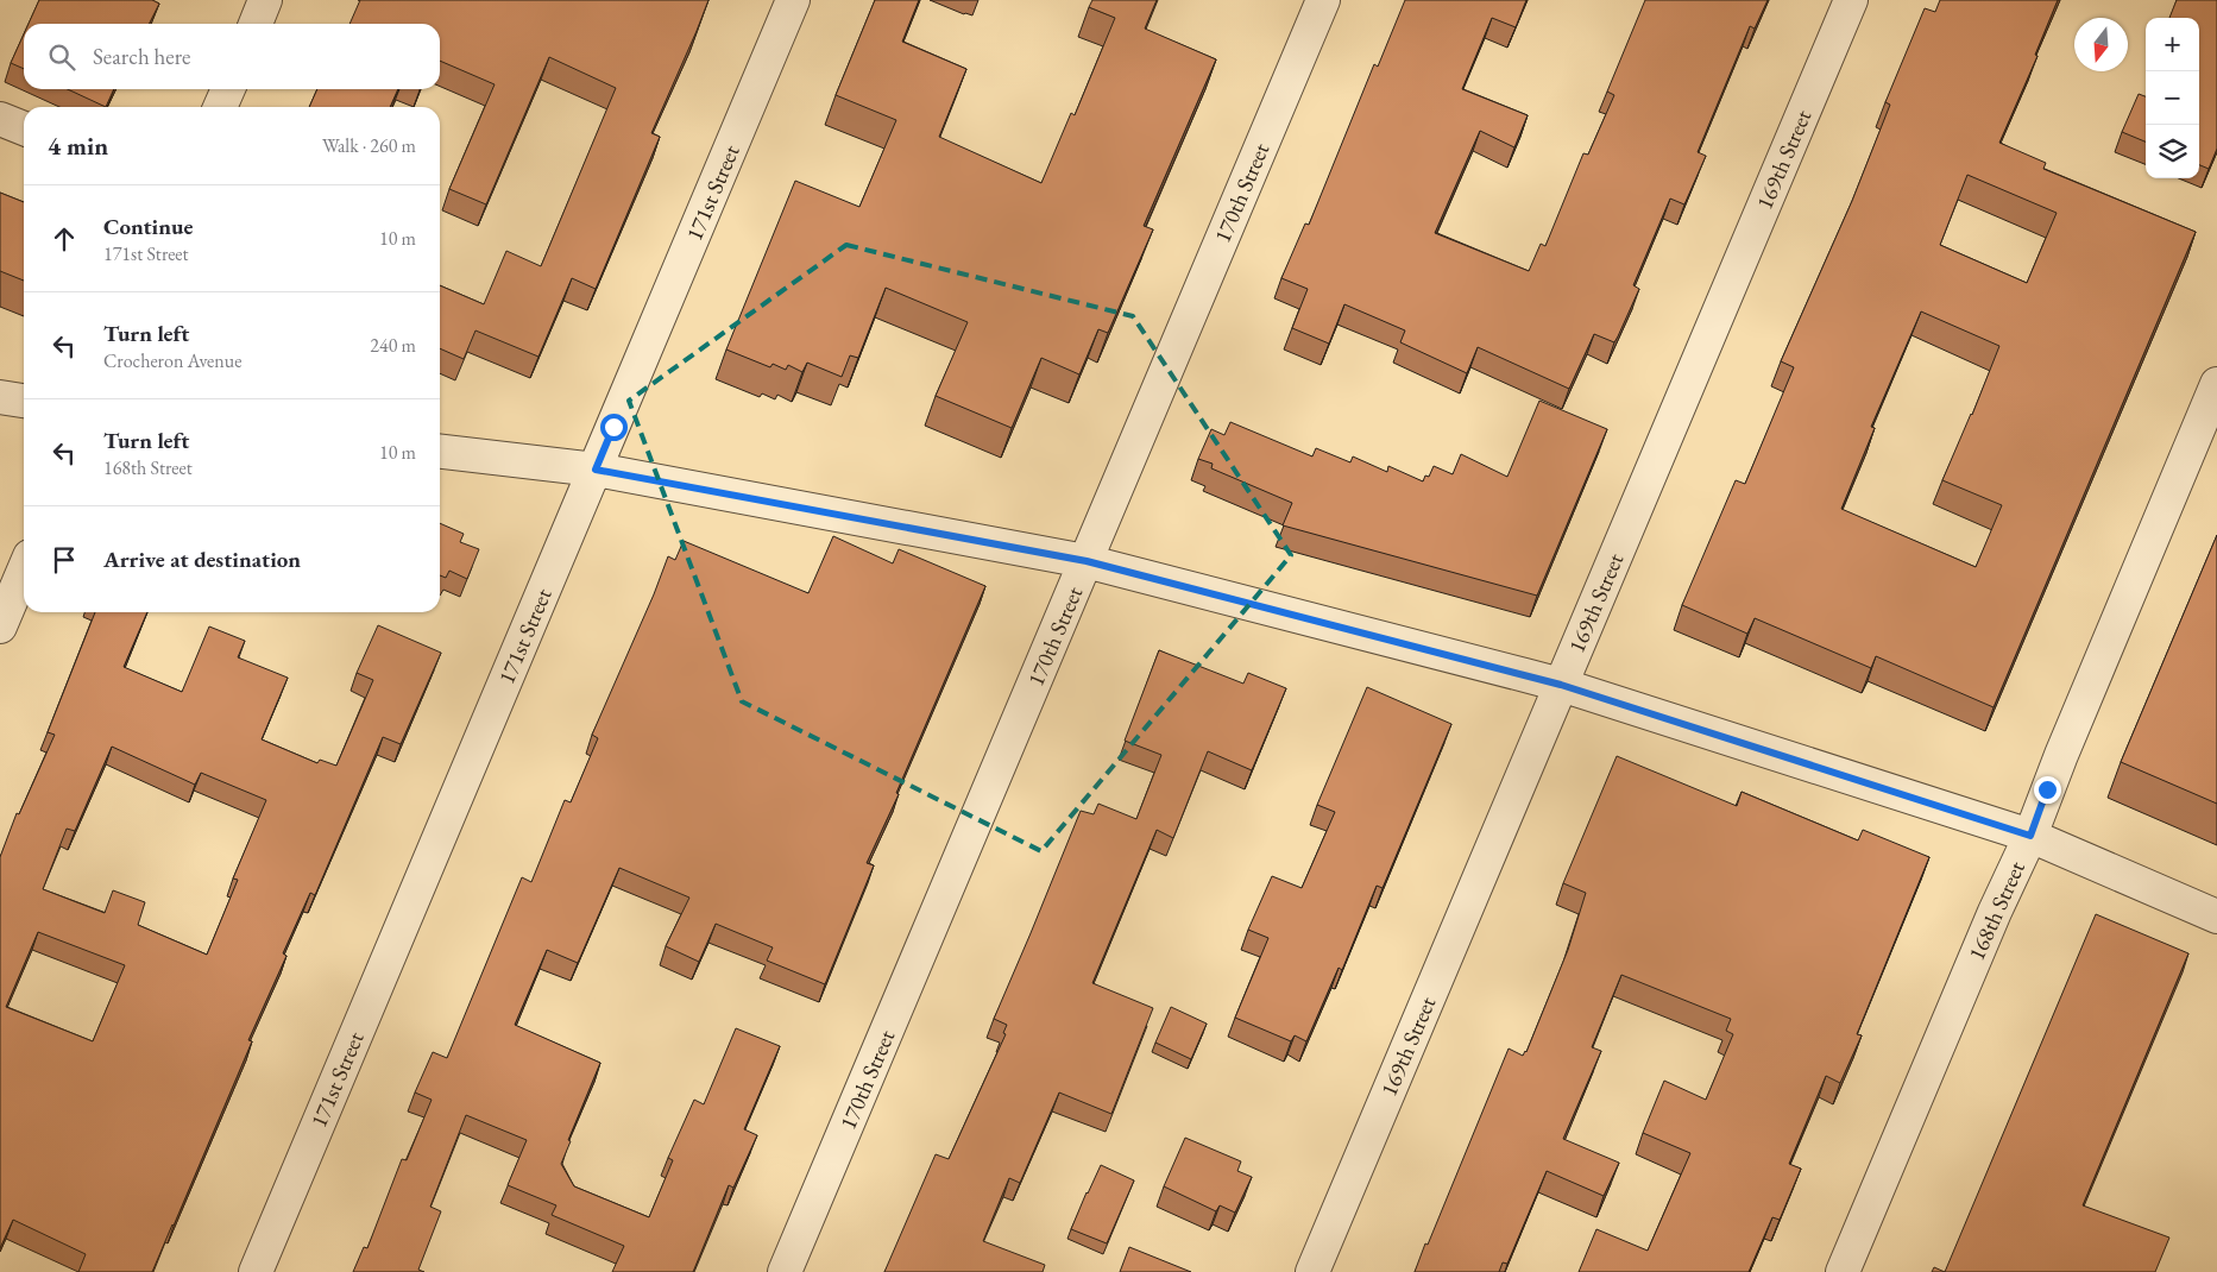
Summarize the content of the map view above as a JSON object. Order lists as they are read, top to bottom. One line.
{"streets":{"street":["169th Street","171st Street","170th Street","168th Street"]},"north":"bottom","page":{"map_buttons":["+","−"],"search":"Search here","heading":["4 min","Walk · 260 m"],"list":[["Continue","171st Street","10 m"],["Turn left","Crocheron Avenue","240 m"],["Turn left","168th Street","10 m"],"Arrive at destination"]}}
